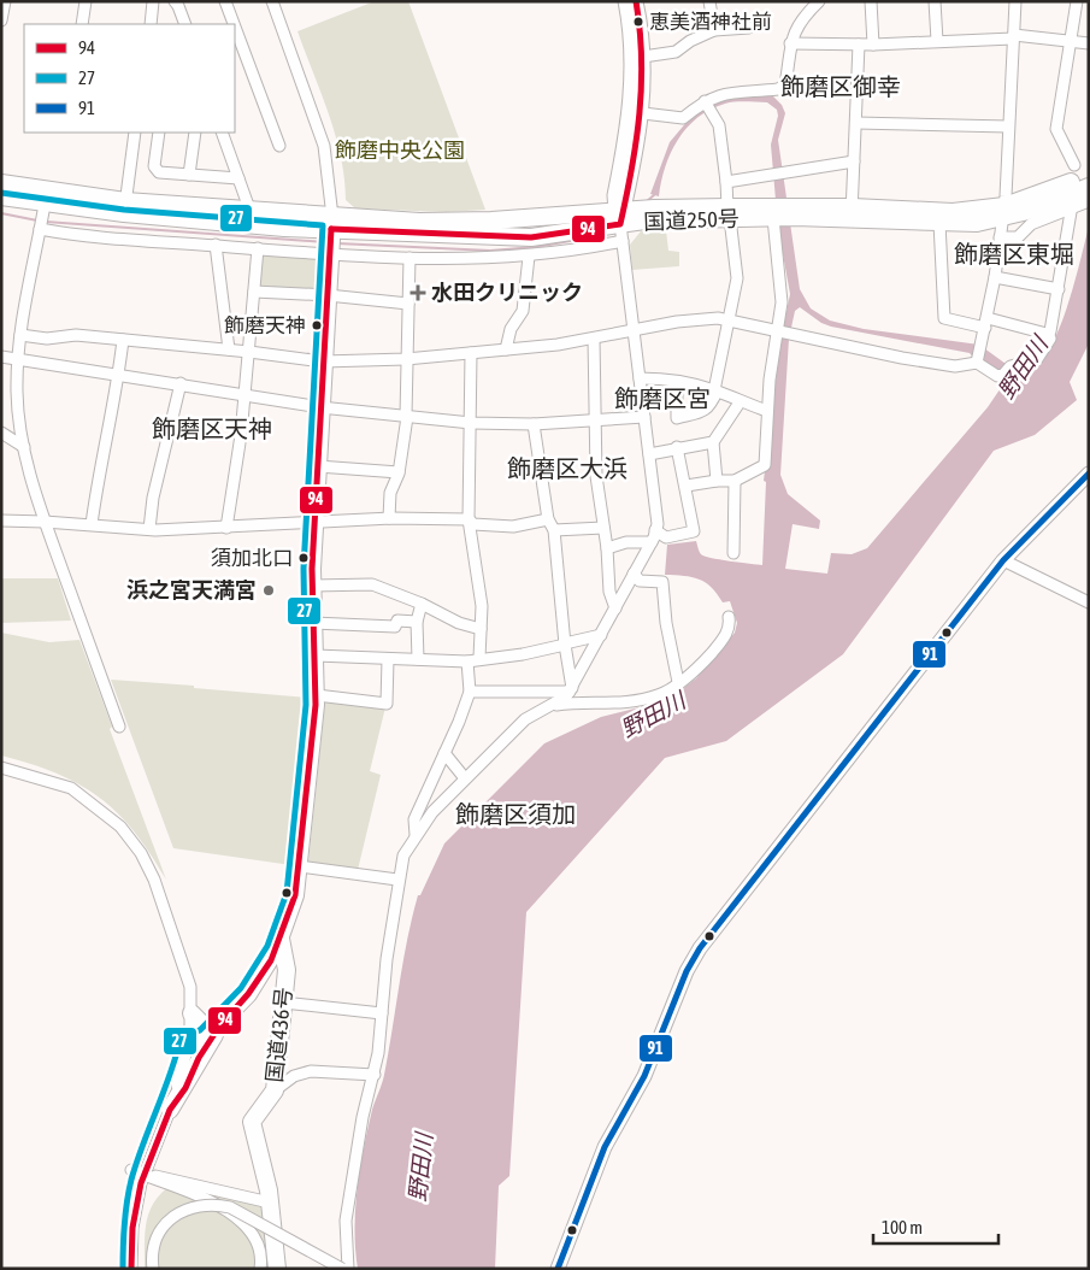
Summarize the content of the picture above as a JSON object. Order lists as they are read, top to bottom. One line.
{"streets":{"highway":["国道250号","国道436号"]},"crossings":[["国道250号","国道436号"]],"districts":["飾磨区御幸","飾磨区東堀","飾磨区宮","飾磨区天神","飾磨区大浜","飾磨区須加"],"water":["野田川"],"parks":["飾磨中央公園"],"places":{"other":["恵美酒神社前","飾磨天神","須加北口","浜之宮天満宮"],"health":["水田クリニック"]},"lines":["transit line 94","transit line 27","transit line 91"],"legend":["94","27","91"],"scale_bar":"100 m"}
